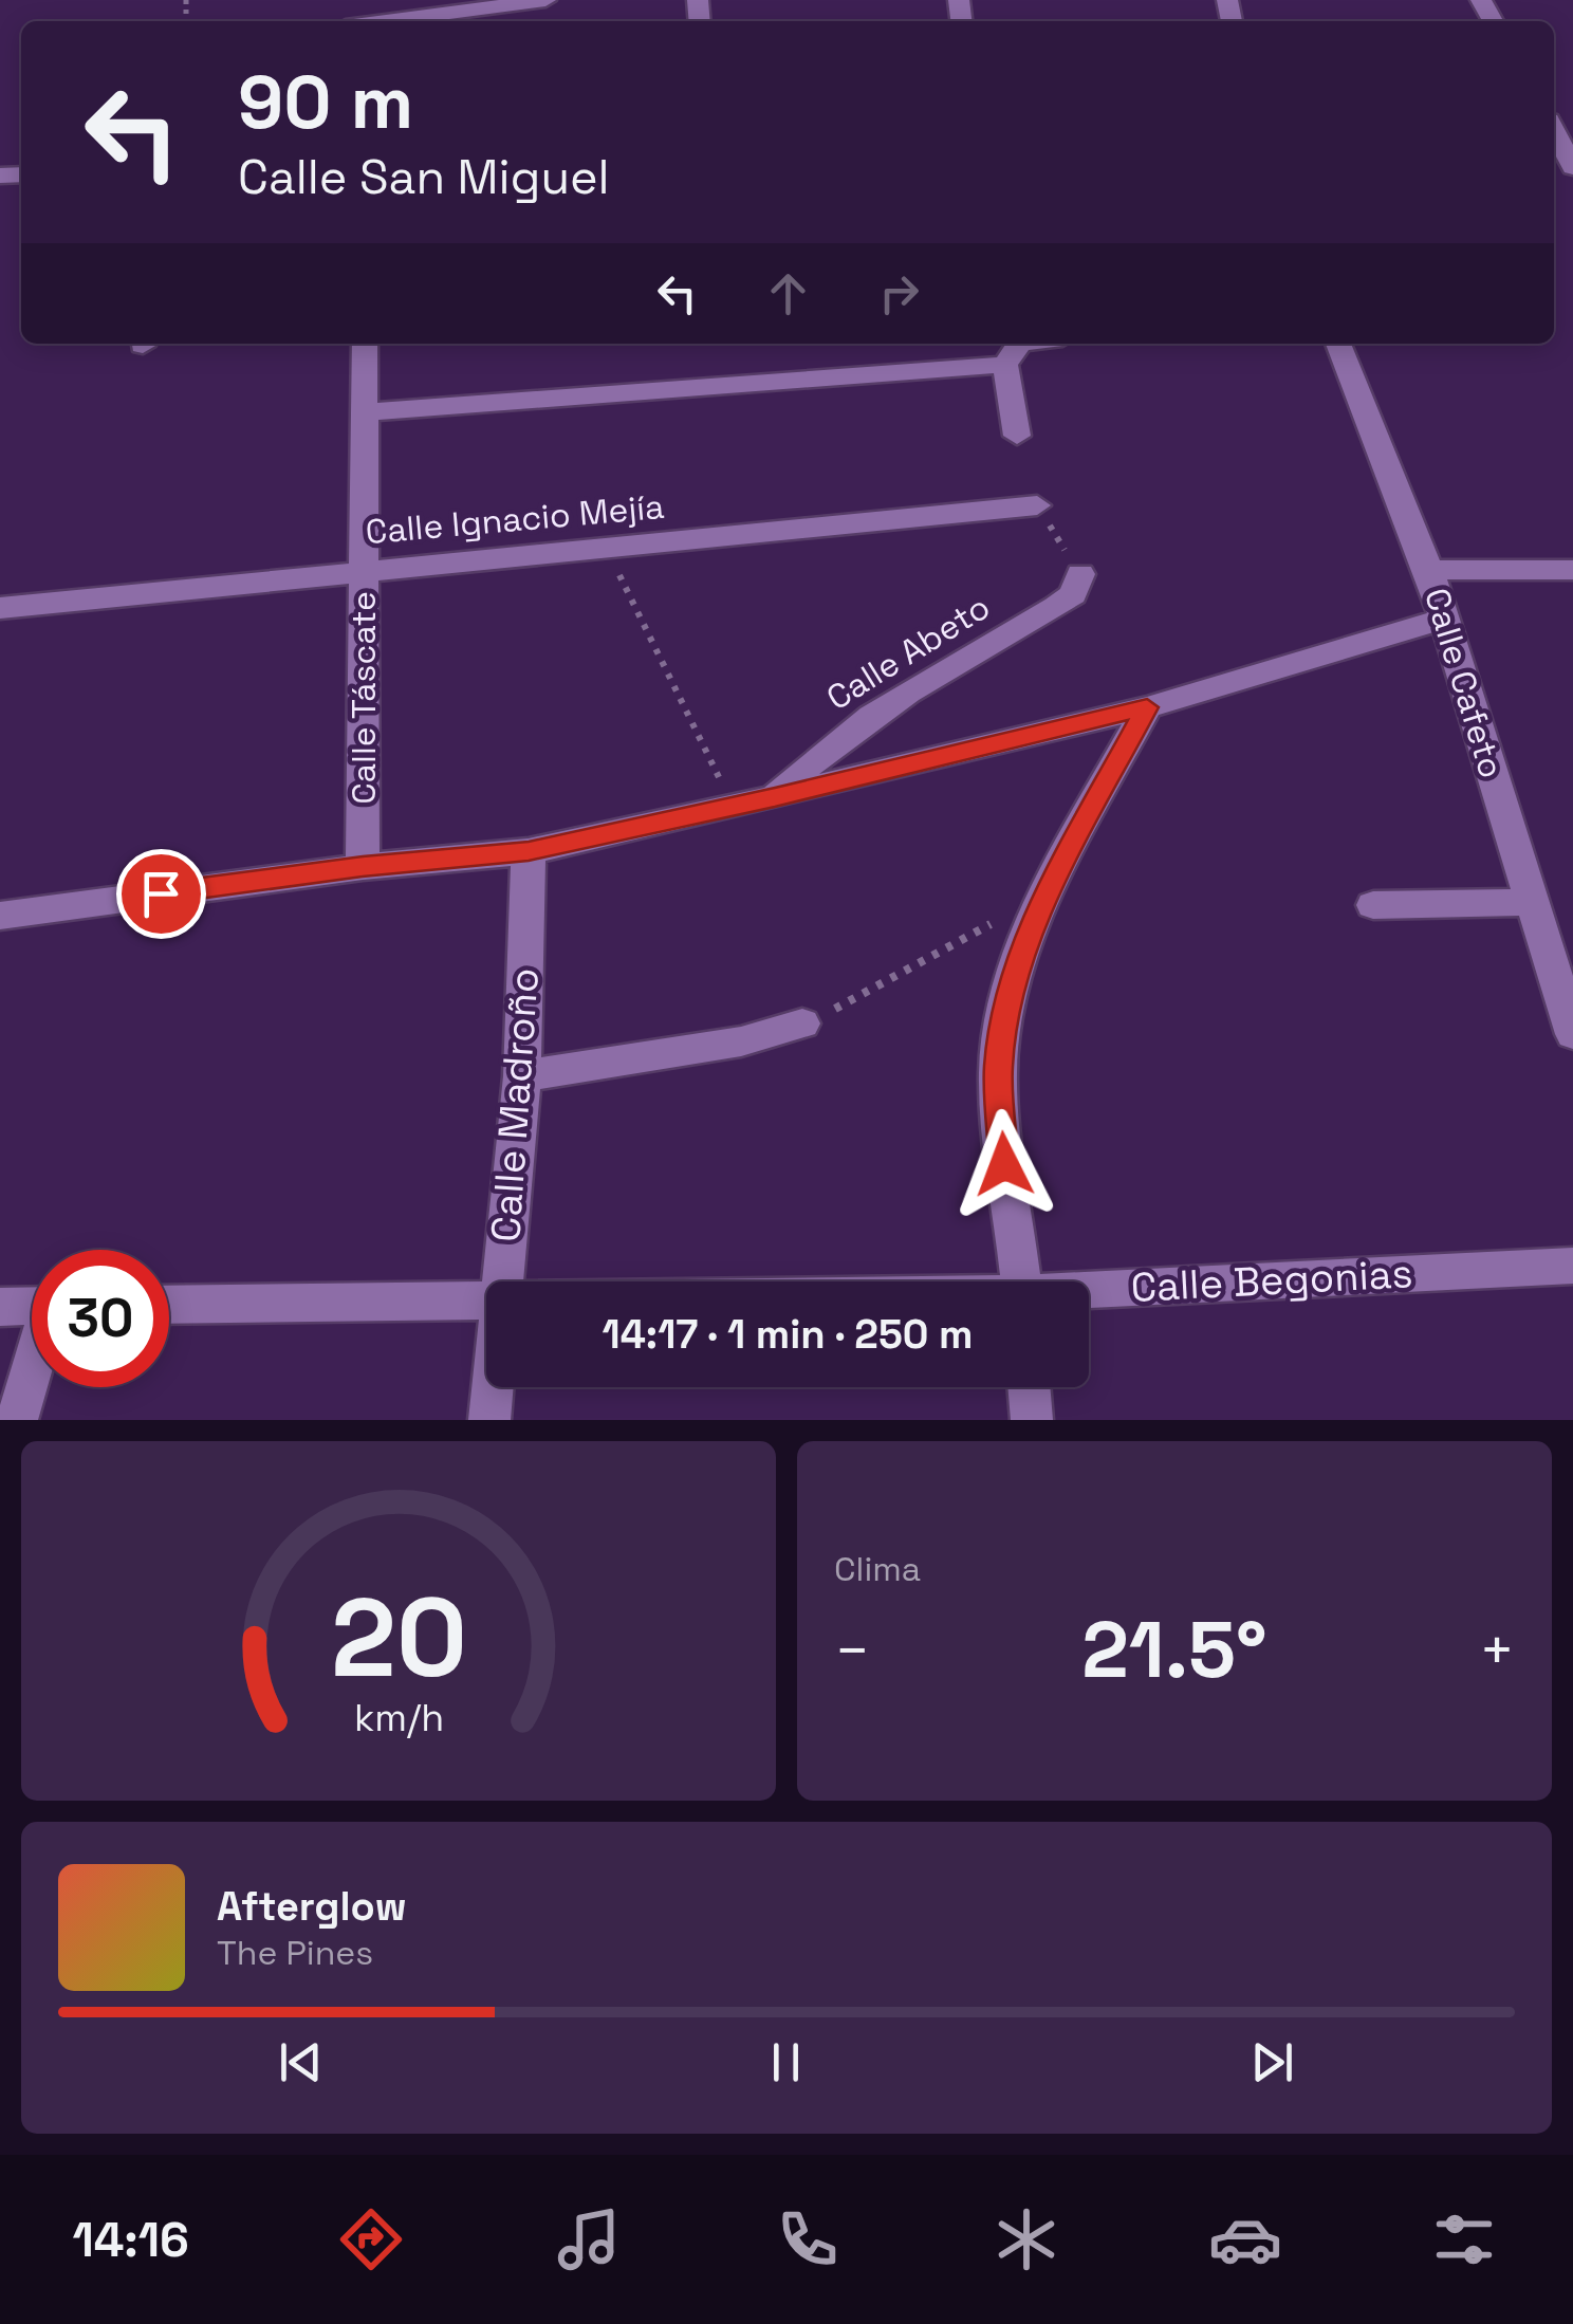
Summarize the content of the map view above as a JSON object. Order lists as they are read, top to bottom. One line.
{"streets":{"street":["Calle Ignacio Mejía","Calle Abeto","Calle Cafeto","Calle Táscate","Calle Madroño","Calle Begonias"]},"crossings":[["Calle Ignacio Mejía","Calle Táscate"]],"page":{"turn":["90 m","Calle San Miguel"],"limit":"30","trip":"14:17 · 1 min · 250 m","tile":"Clima","heat":["−","21.5°","+"],"song":["Afterglow","The Pines"],"tabs":"14:16","gauge":["20","km/h"]}}
